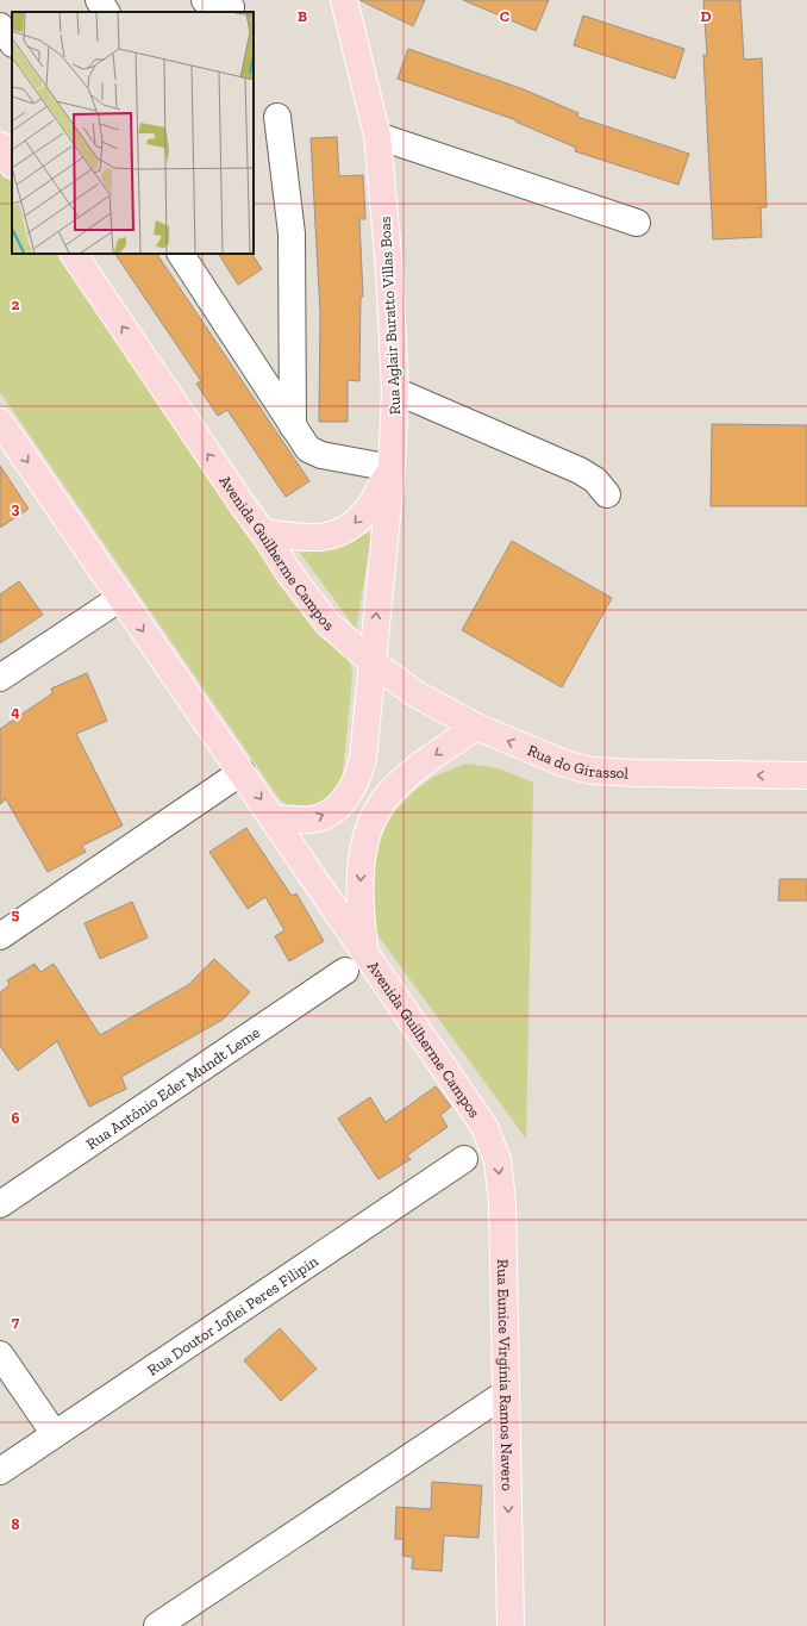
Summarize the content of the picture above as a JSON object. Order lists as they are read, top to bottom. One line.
{"streets":{"main road":["Rua Aglair Buratto Villas Boas","Avenida Guilherme Campos","Rua do Girassol","Rua Eunice Virgínia Ramos Navero"],"street":["Rua Antônio Eder Mundt Leme","Rua Doutor Joflei Peres Filipin"]},"crossings":[["Rua Aglair Buratto Villas Boas","Avenida Guilherme Campos"],["Rua Aglair Buratto Villas Boas","Rua do Girassol"],["Avenida Guilherme Campos","Rua do Girassol"],["Avenida Guilherme Campos","Rua Eunice Virgínia Ramos Navero"]],"one_way":["Rua do Girassol","Rua Eunice Virgínia Ramos Navero"],"grid":{"columns":["B","C","D"],"rows":["2","3","4","5","6","7","8"]}}
